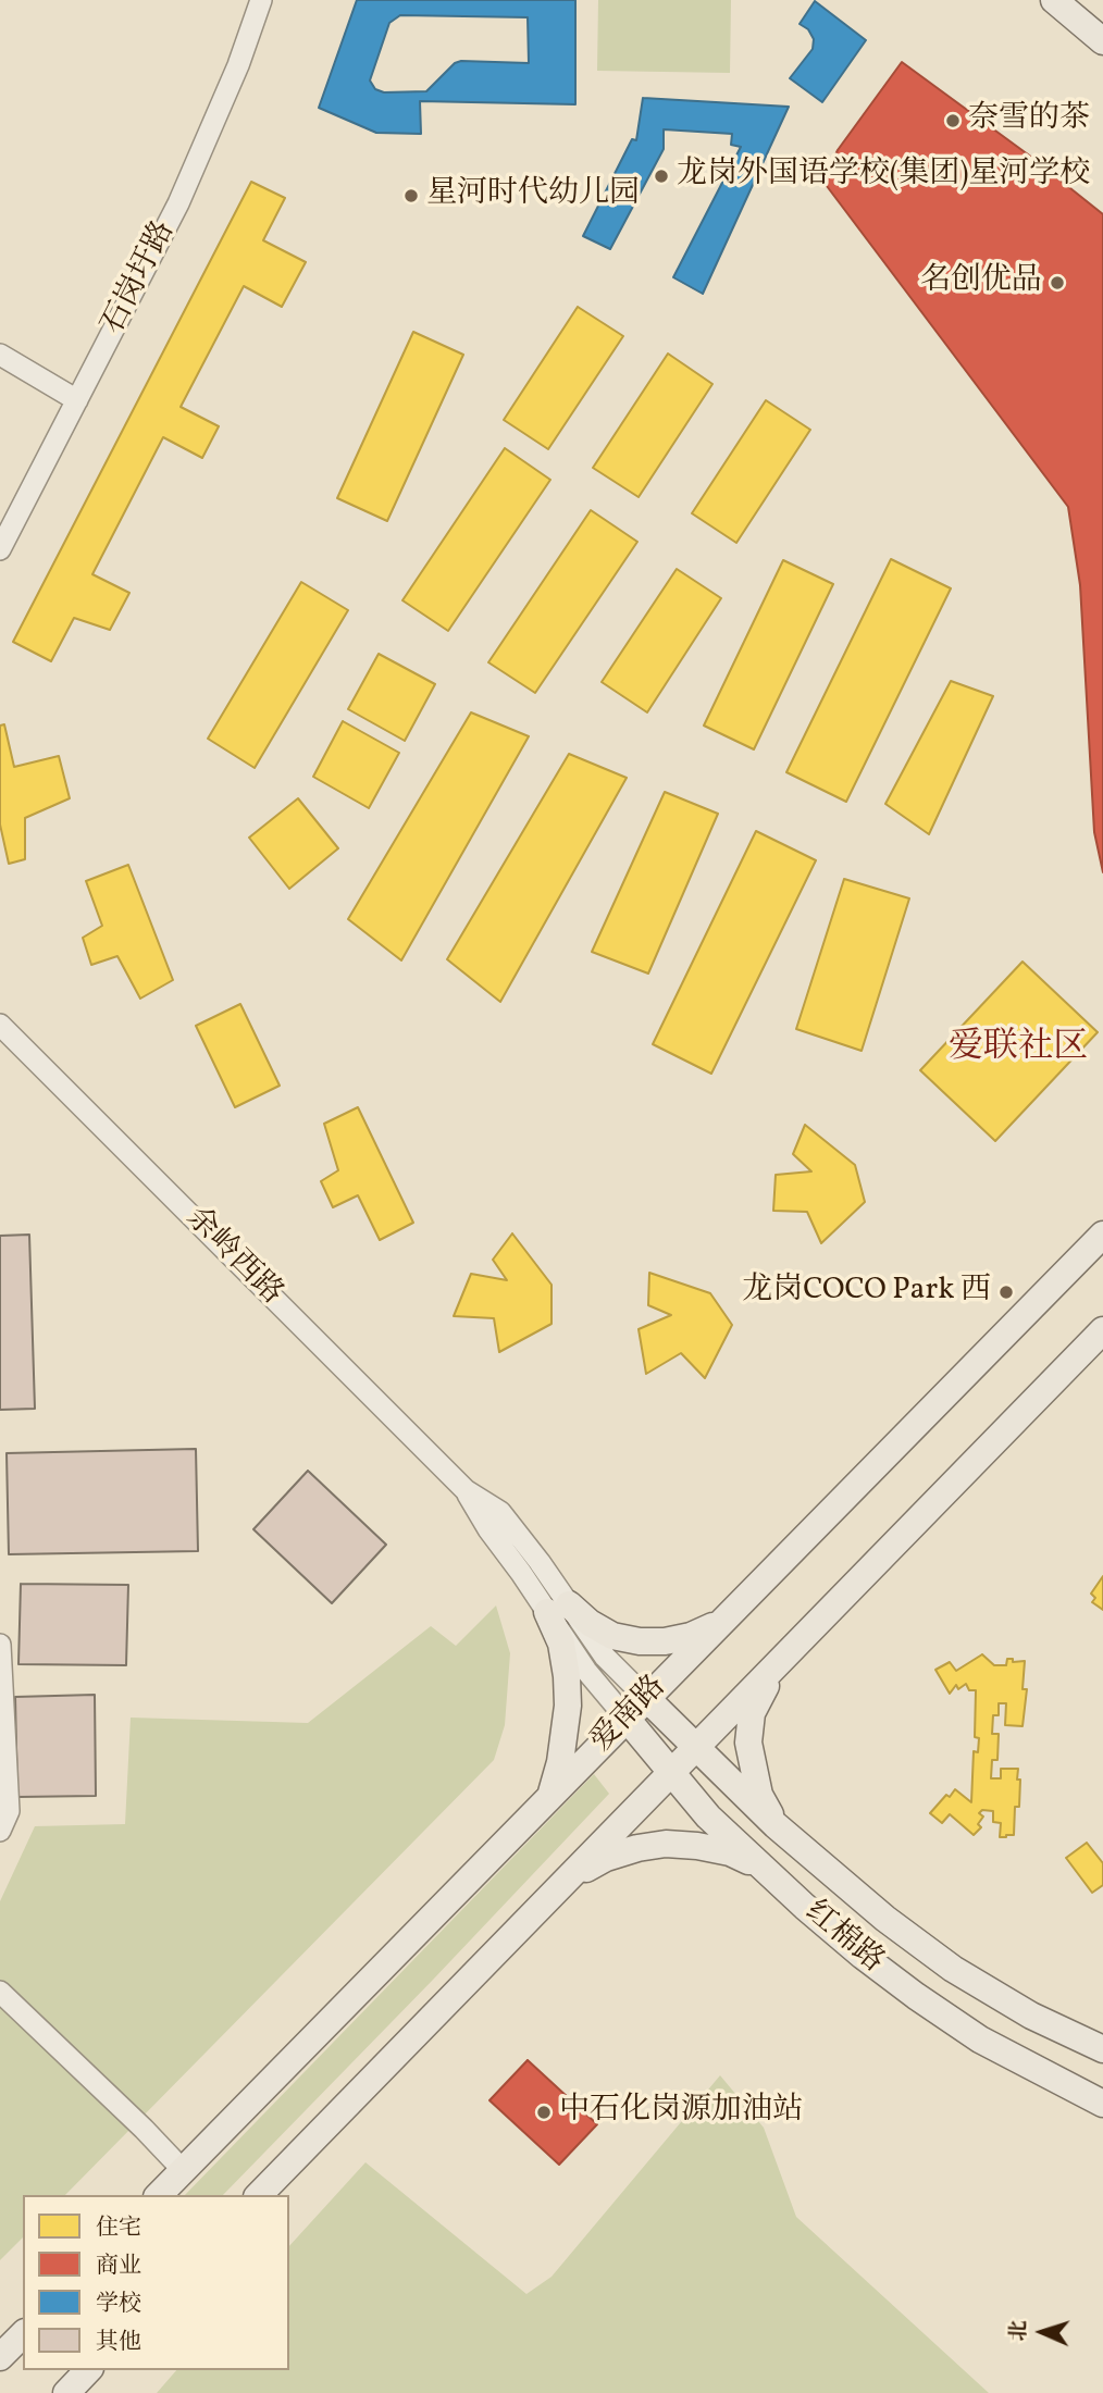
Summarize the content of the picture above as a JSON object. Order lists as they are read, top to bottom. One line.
{"streets":{"main road":["爱南路","红棉路"],"street":["石岗圩路","余岭西路"]},"crossings":[["余岭西路","爱南路"],["余岭西路","红棉路"],["爱南路","红棉路"]],"districts":["爱联社区"],"places":["奈雪的茶","龙岗外国语学校(集团)星河学校","星河时代幼儿园","名创优品","龙岗COCO Park 西","中石化岗源加油站"],"legend":["住宅","商业","学校","其他"],"north":"left"}
